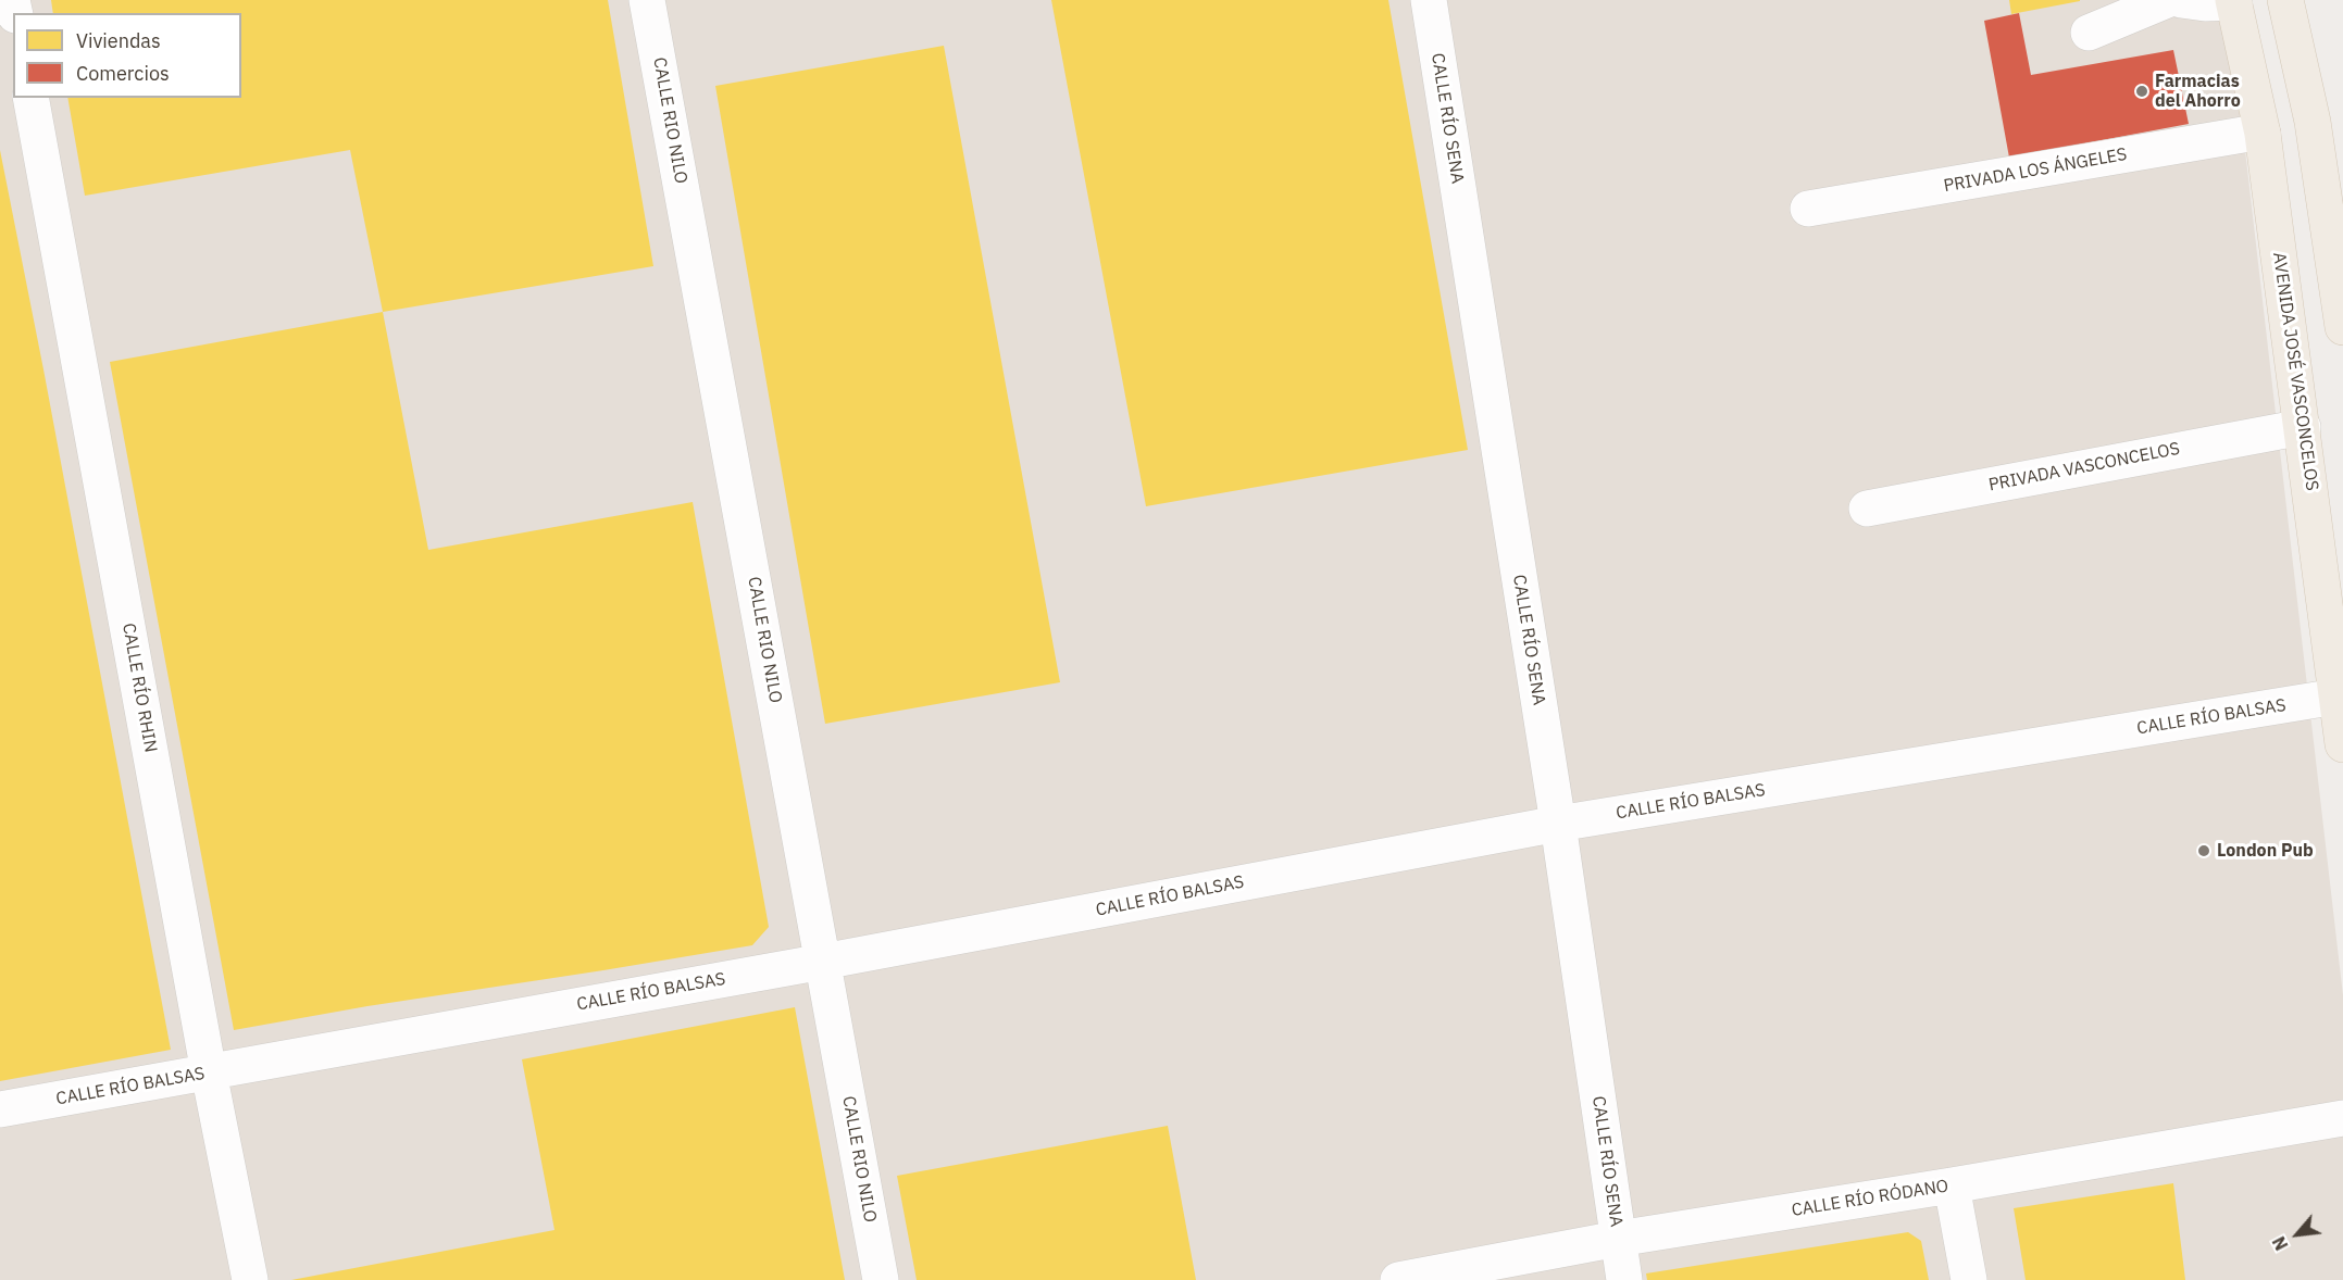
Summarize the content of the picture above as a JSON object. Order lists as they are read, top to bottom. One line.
{"streets":{"main road":["AVENIDA JOSÉ VASCONCELOS"],"street":["CALLE RÍO SENA","CALLE RIO NILO","PRIVADA LOS ÁNGELES","PRIVADA VASCONCELOS","CALLE RÍO RHIN","CALLE RÍO BALSAS","CALLE RÍO RÓDANO"]},"crossings":[["CALLE RÍO SENA","CALLE RÍO BALSAS"],["CALLE RÍO SENA","CALLE RÍO RÓDANO"],["CALLE RIO NILO","CALLE RÍO BALSAS"],["PRIVADA LOS ÁNGELES","AVENIDA JOSÉ VASCONCELOS"],["AVENIDA JOSÉ VASCONCELOS","PRIVADA VASCONCELOS"],["AVENIDA JOSÉ VASCONCELOS","CALLE RÍO BALSAS"],["CALLE RÍO RHIN","CALLE RÍO BALSAS"]],"places":["Farmacias del Ahorro","London Pub"],"legend":["Viviendas","Comercios"],"north":"bottom left"}
